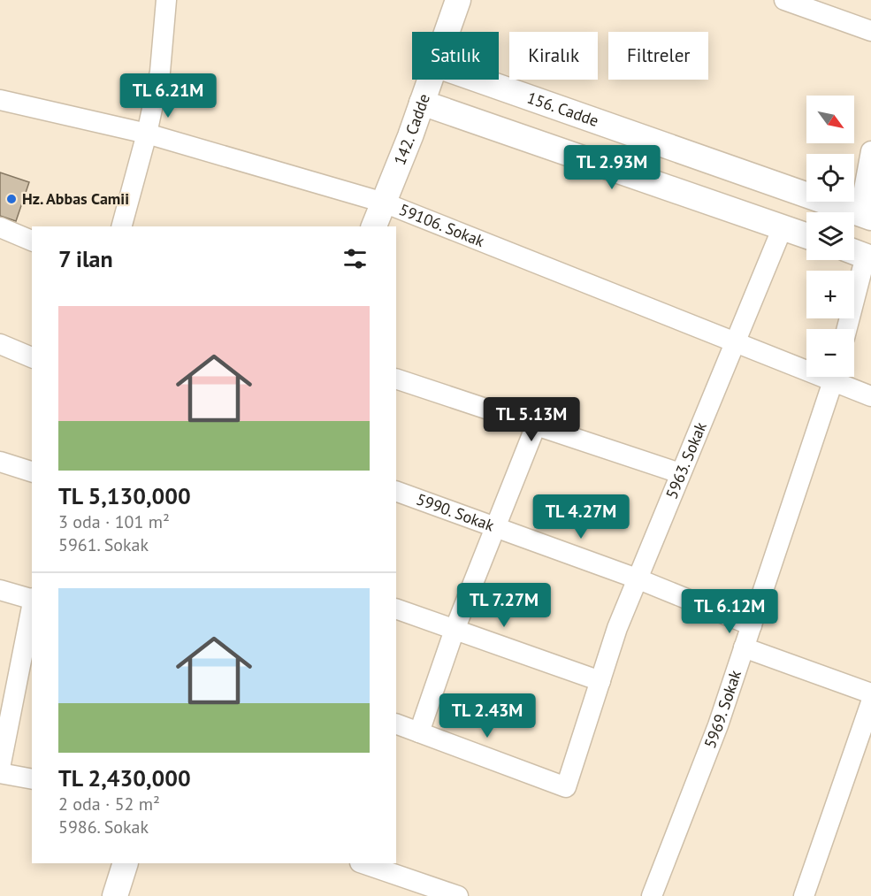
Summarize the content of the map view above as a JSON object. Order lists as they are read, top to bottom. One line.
{"streets":{"street":["156. Cadde","142. Cadde","59106. Sokak","5963. Sokak","5990. Sokak","5969. Sokak"]},"crossings":[["142. Cadde","59106. Sokak"],["59106. Sokak","5963. Sokak"],["5963. Sokak","5990. Sokak"],["5990. Sokak","5969. Sokak"]],"places":["Hz. Abbas Camii"],"north":"bottom right","page":{"chip":["Satılık","Kiralık","Filtreler"],"price":["TL 6.21M","TL 2.93M","TL 5.13M","TL 4.27M","TL 7.27M","TL 6.12M","TL 2.43M"],"map_buttons":["+","−"],"heading":"7 ilan","list":[{"name":"TL 5,130,000","note":"3 oda · 101 m² · 5961. Sokak"},{"name":"TL 2,430,000","note":"2 oda · 52 m² · 5986. Sokak"}]}}
